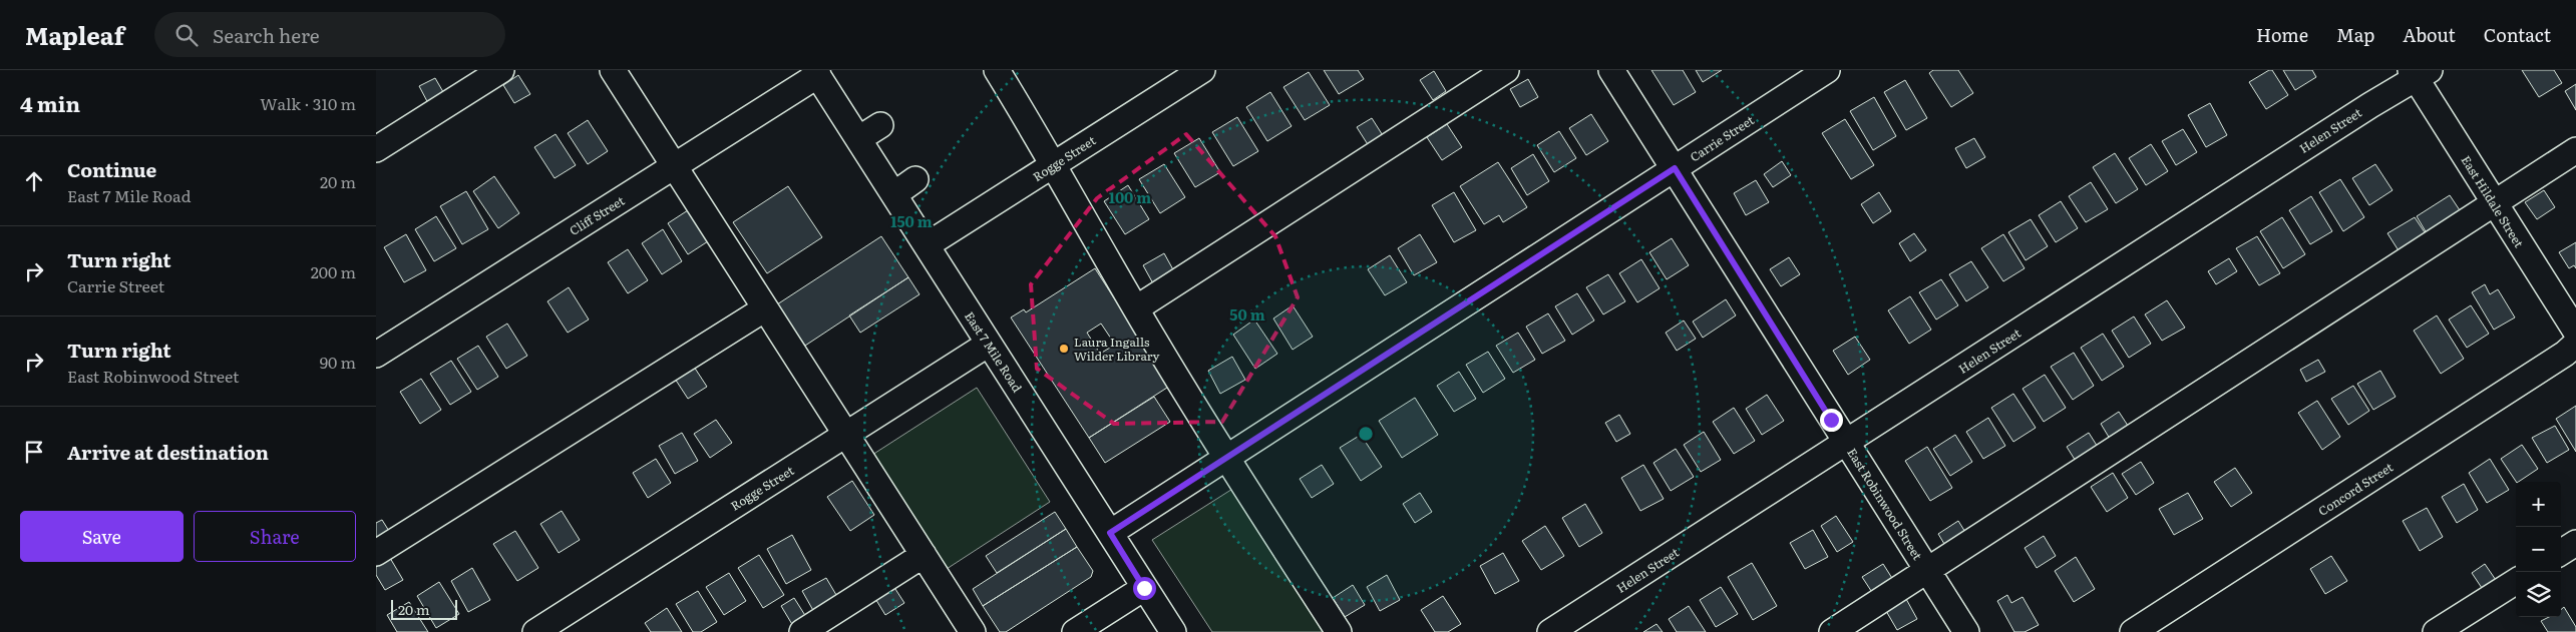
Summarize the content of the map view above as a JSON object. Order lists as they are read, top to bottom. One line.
{"streets":{"street":["Helen Street","Carrie Street","Rogge Street","East Hildale Street","Cliff Street","East 7 Mile Road","Concord Street","East Robinwood Street"]},"crossings":[["Helen Street","East Hildale Street"],["Helen Street","East Robinwood Street"],["Carrie Street","East 7 Mile Road"],["Carrie Street","East Robinwood Street"],["Rogge Street","East 7 Mile Road"],["Cliff Street","East 7 Mile Road"]],"places":["Laura Ingalls Wilder Library"],"scale_bar":"20 m","page":{"header":"Mapleaf","search":"Search here","nav":["Home","Map","About","Contact"],"heading":["4 min","Walk · 310 m"],"list":[["Continue","East 7 Mile Road","20 m"],["Turn right","Carrie Street","200 m"],["Turn right","East Robinwood Street","90 m"],"Arrive at destination"],"map_buttons":["+","−"],"buttons":["Save","Share"],"scale":"20 m"},"rings":["100 m","150 m","50 m"]}
